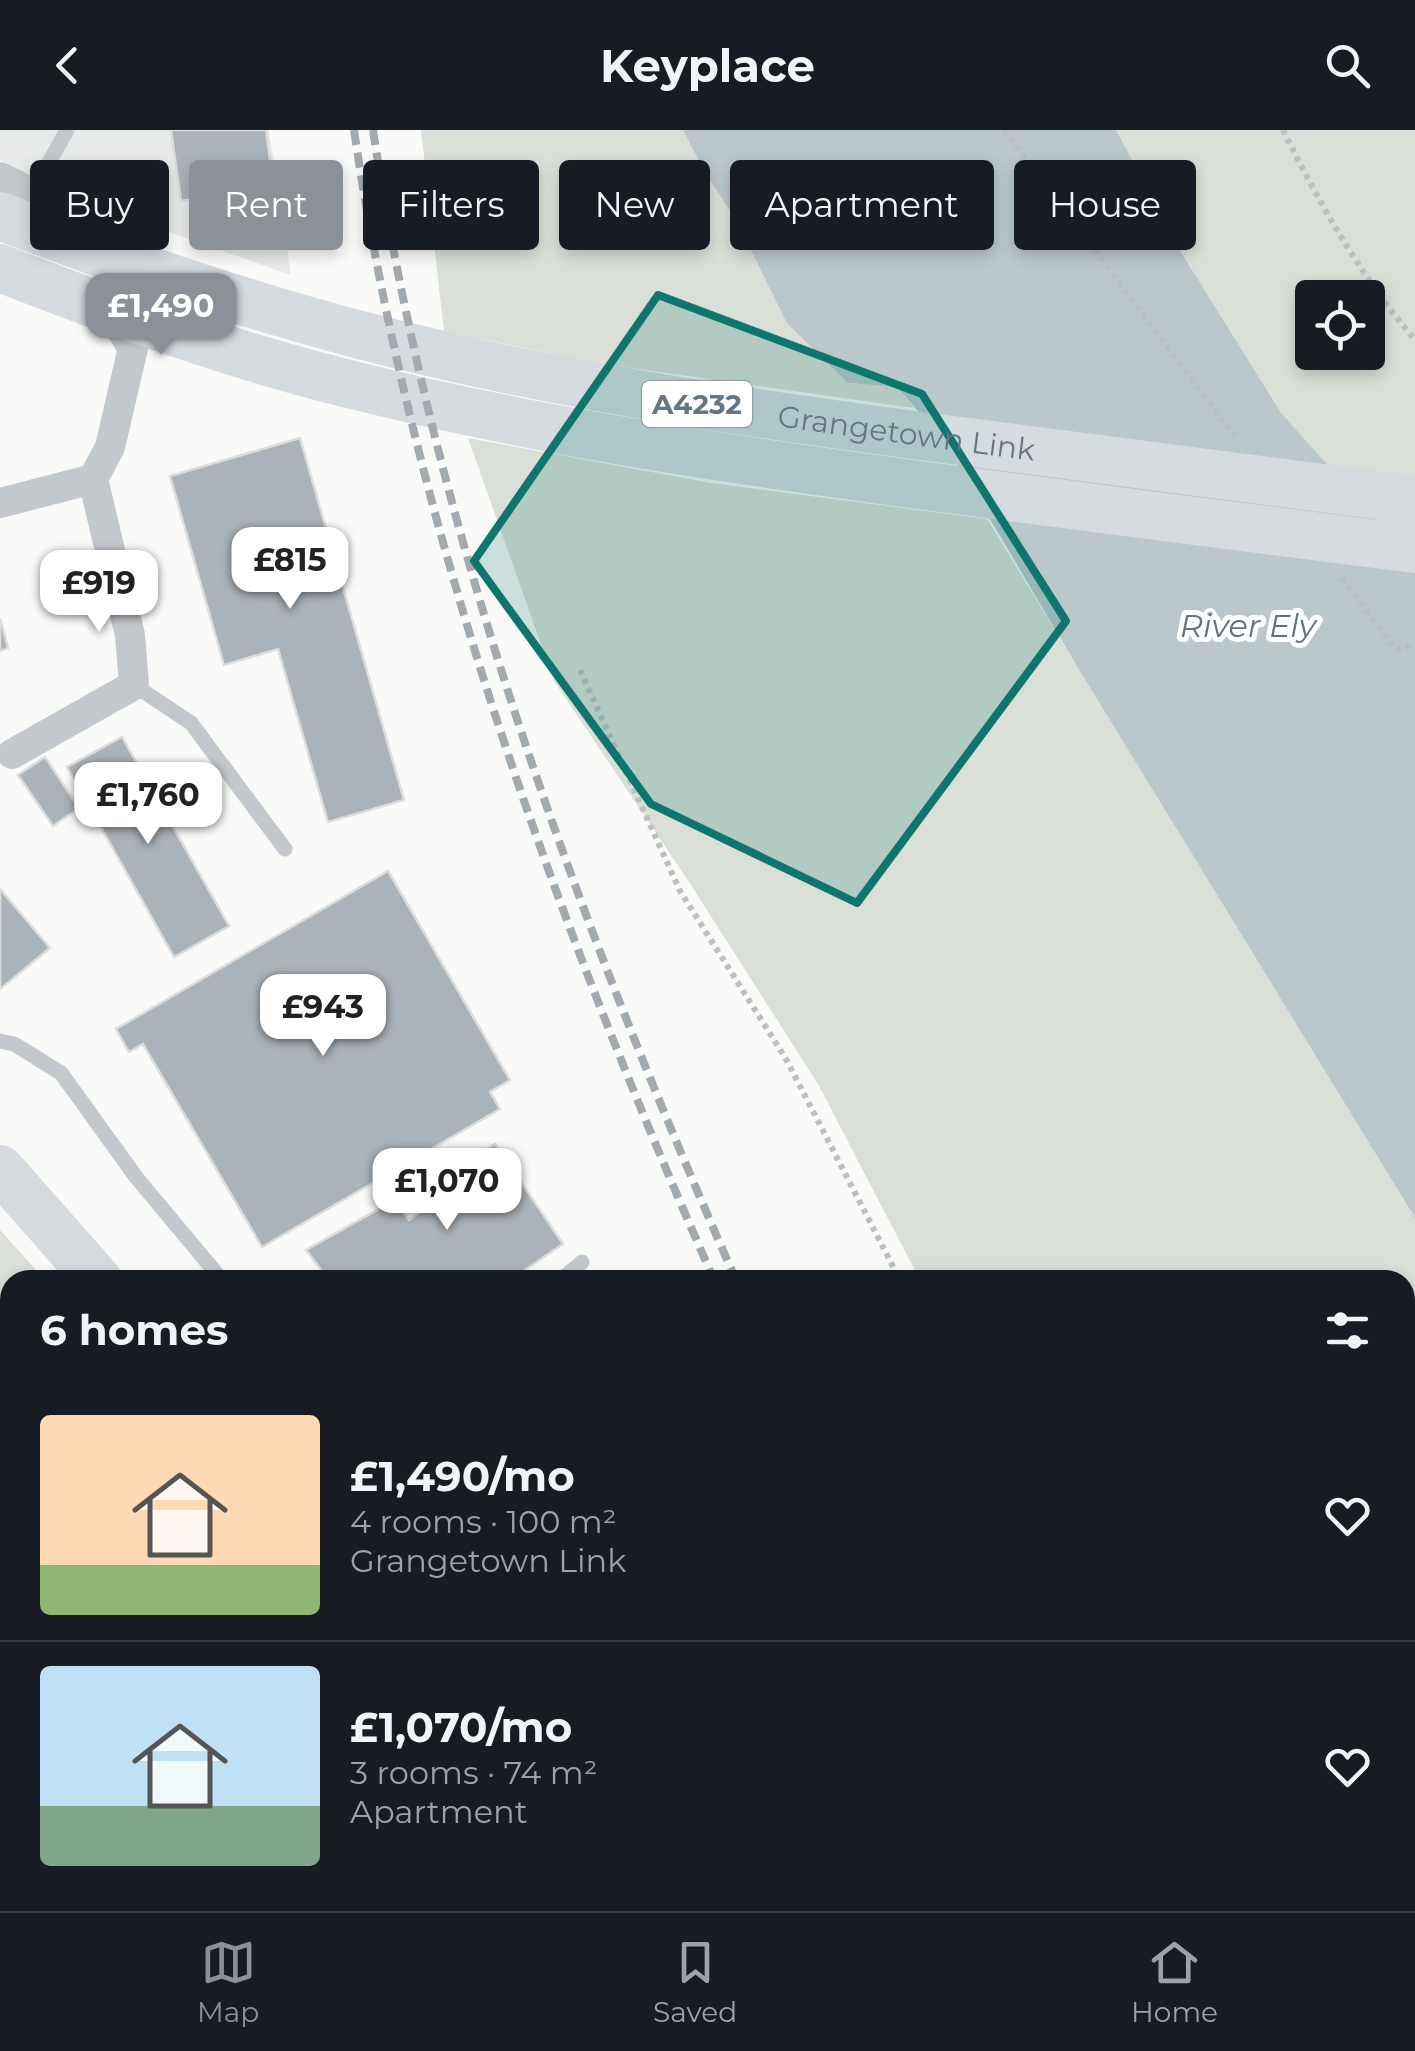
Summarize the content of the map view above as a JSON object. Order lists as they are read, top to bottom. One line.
{"streets":{"main road":["A4232","Grangetown Link"]},"water":["River Ely"],"page":{"header":"Keyplace","chip":["Buy","Rent","Filters","New","Apartment","House"],"price":["£1,490","£815","£919","£1,760","£943","£1,070"],"heading":"6 homes","list":[{"name":"£1,490/mo","note":"4 rooms · 100 m² · Grangetown Link"},{"name":"£1,070/mo","note":"3 rooms · 74 m² · Apartment"}],"tabs":["Map","Saved","Home"]}}
